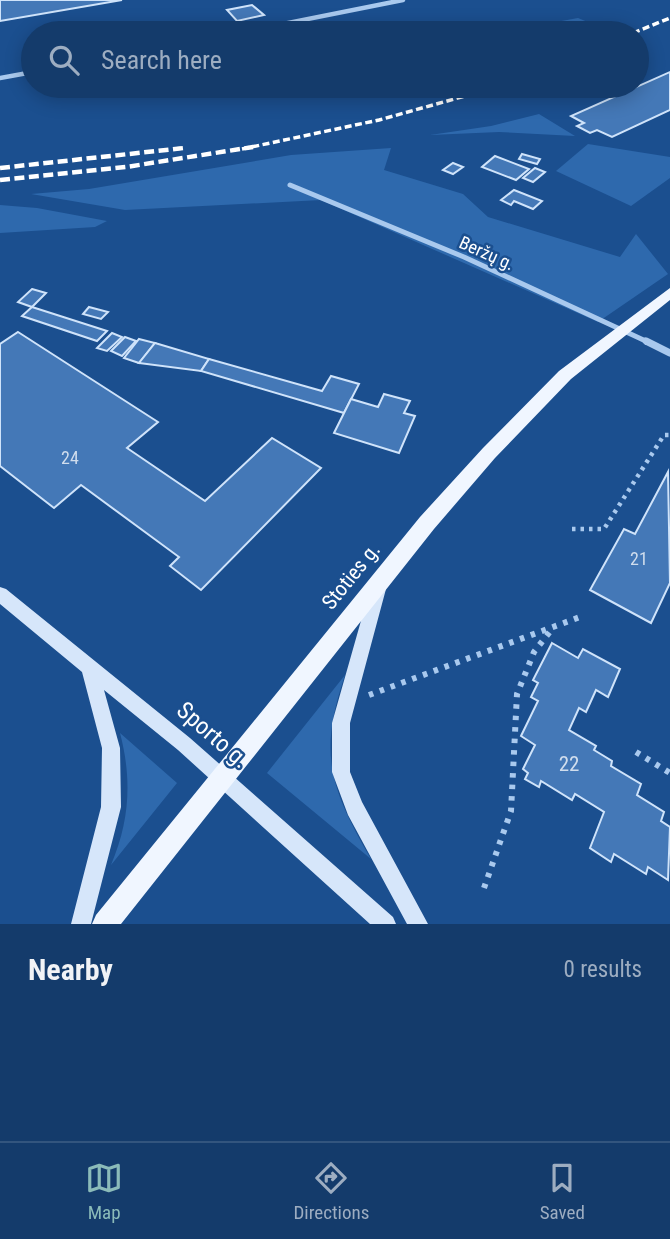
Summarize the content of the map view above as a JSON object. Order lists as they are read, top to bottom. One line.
{"streets":{"main road":["Stoties g."],"street":["Beržų g.","Sporto g."]},"crossings":[["Beržų g.","Stoties g."],["Stoties g.","Sporto g."]],"house_numbers":["24","21","22"],"page":{"search":"Search here","heading":["Nearby","0 results"],"nav":["Map","Directions","Saved"]}}
